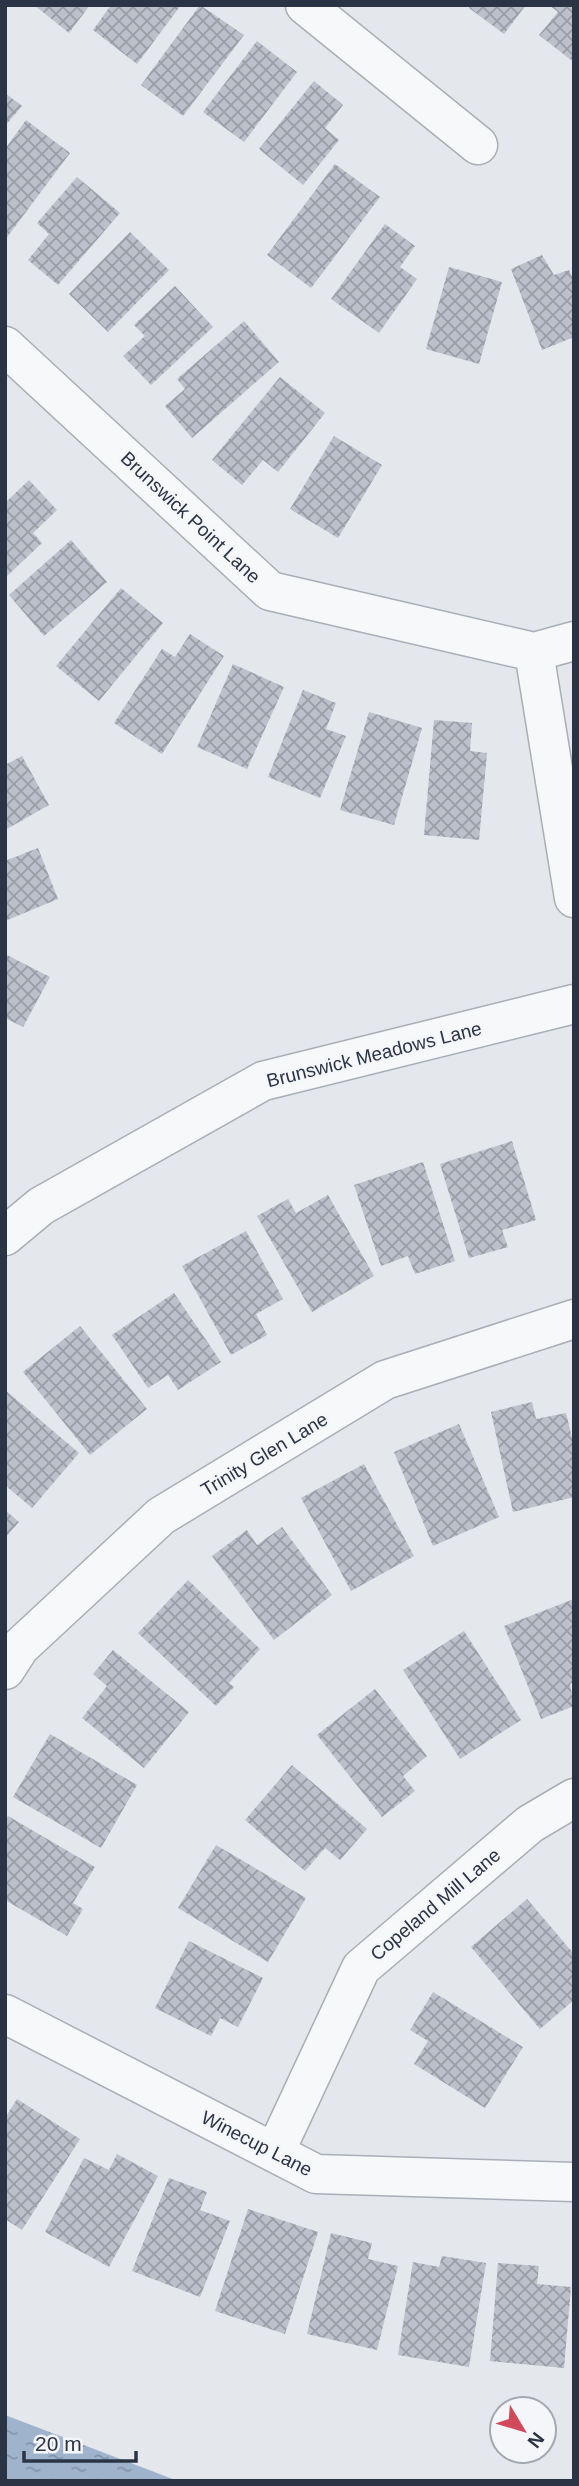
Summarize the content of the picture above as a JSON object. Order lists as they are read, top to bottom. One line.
{"streets":{"street":["Brunswick Point Lane","Brunswick Meadows Lane","Trinity Glen Lane","Copeland Mill Lane","Winecup Lane"]},"crossings":[["Copeland Mill Lane","Winecup Lane"]],"scale_bar":"20 m","north":"bottom right"}
